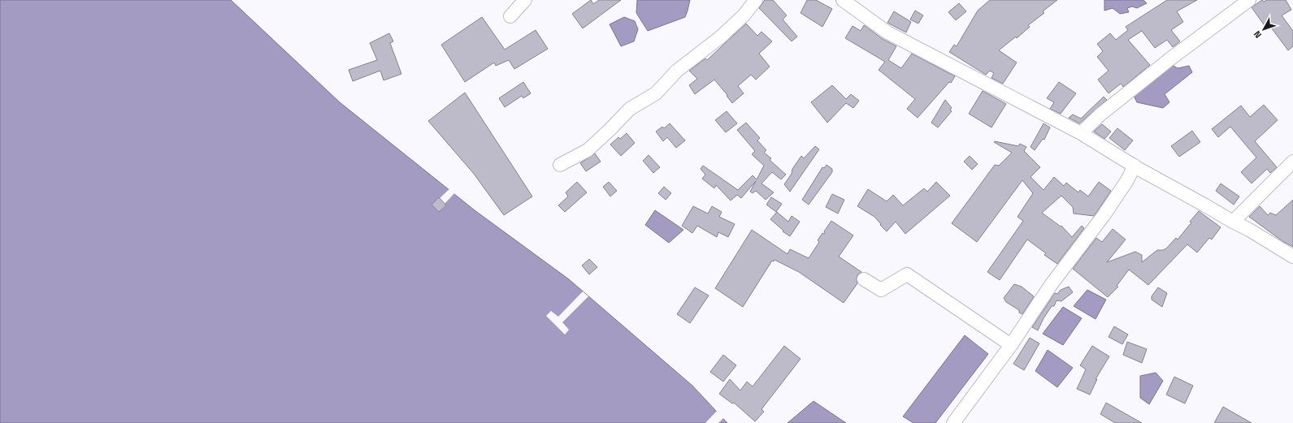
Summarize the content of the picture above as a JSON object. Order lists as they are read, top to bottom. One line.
{"north":"bottom left"}
